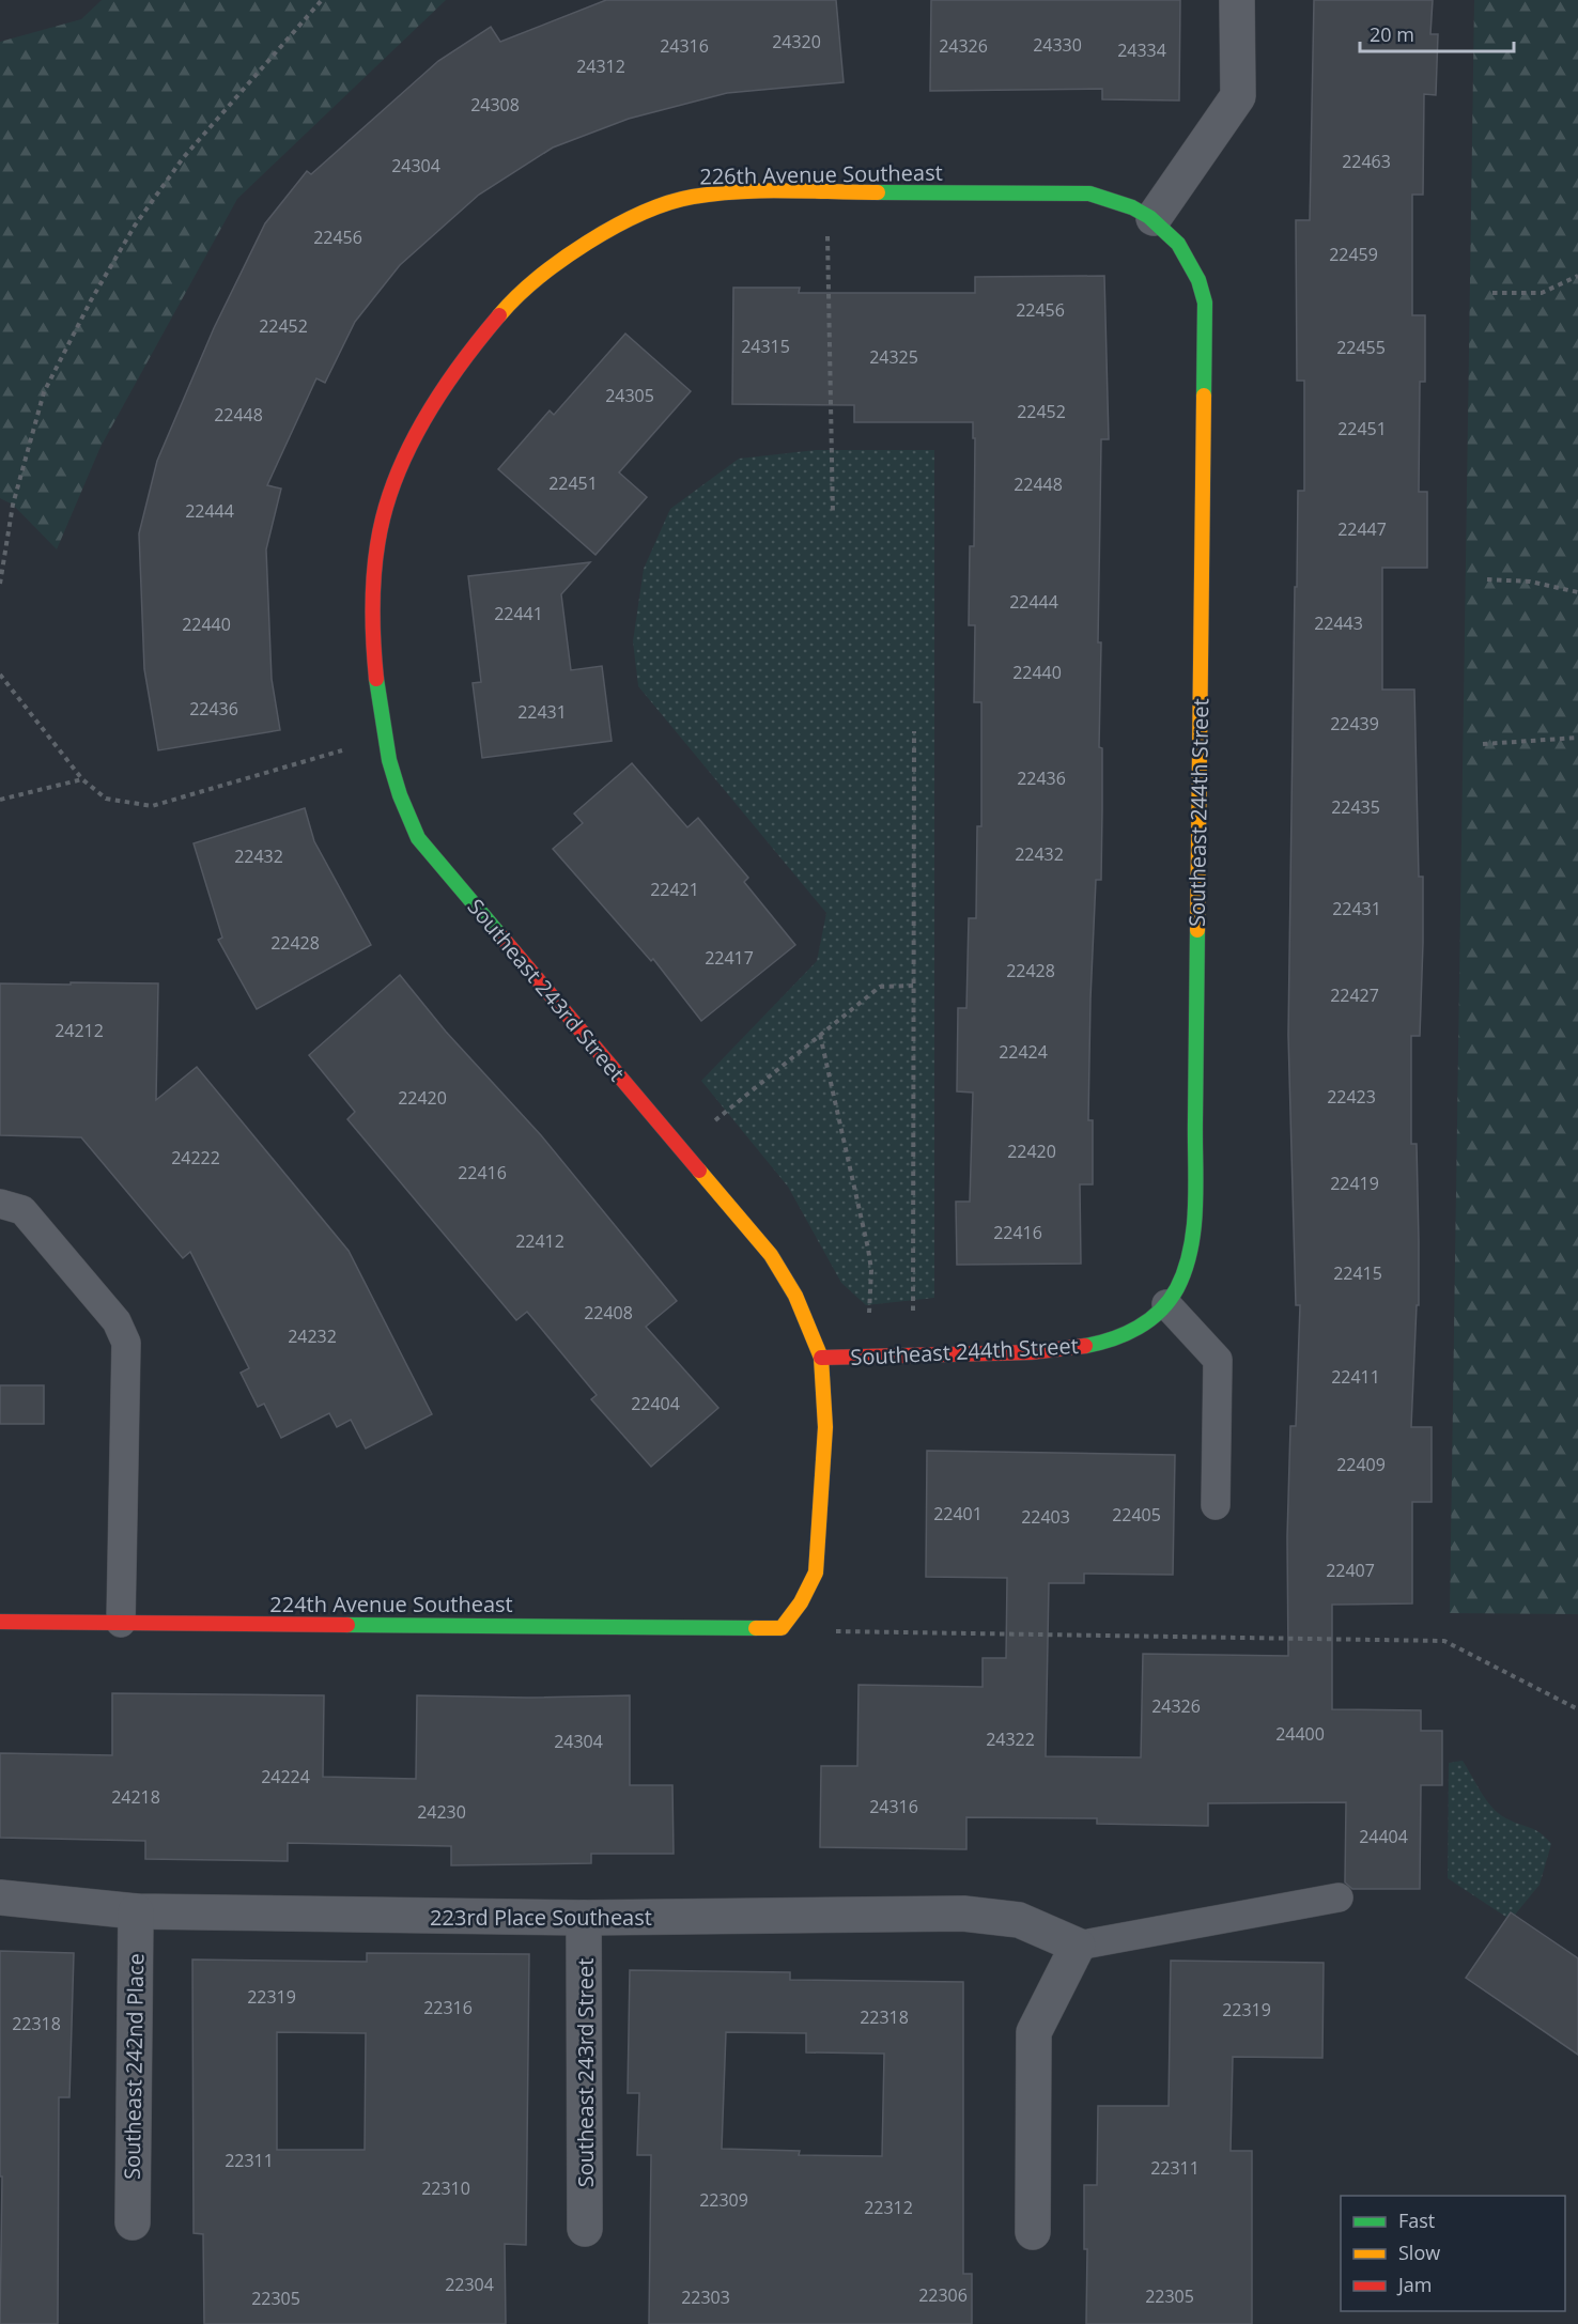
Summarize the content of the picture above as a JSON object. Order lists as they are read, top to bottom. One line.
{"streets":{"street":["226th Avenue Southeast","Southeast 244th Street","Southeast 243rd Street","224th Avenue Southeast","223rd Place Southeast","Southeast 242nd Place"]},"crossings":[["226th Avenue Southeast","Southeast 244th Street"],["226th Avenue Southeast","Southeast 243rd Street"],["Southeast 244th Street","Southeast 243rd Street"],["Southeast 243rd Street","224th Avenue Southeast"],["Southeast 243rd Street","223rd Place Southeast"],["223rd Place Southeast","Southeast 242nd Place"]],"house_numbers":["24320","24330","24316","24326","24334","24312","24308","22463","24304","22456","22459","22456","22452","24315","22455","24325","24305","22452","22448","22451","22451","22448","22444","22447","22444","22441","22443","22440","22440","22436","22431","22439","22436","22435","22432","22432","22421","22431","22428","22417","22428","22427","24212","22424","22423","22420","22420","24222","22416","22419","22416","22412","22415","22408","24232","22411","22404","22409","22401","22405","22403","22407","24326","24400","24322","24304","24224","24218","24316","24230","24404","22319","22316","22319","22318","22318","22311","22311","22310","22309","22312","22304","22306","22305","22303","22305"],"legend":["Fast","Slow","Jam"],"scale_bar":"20 m"}
